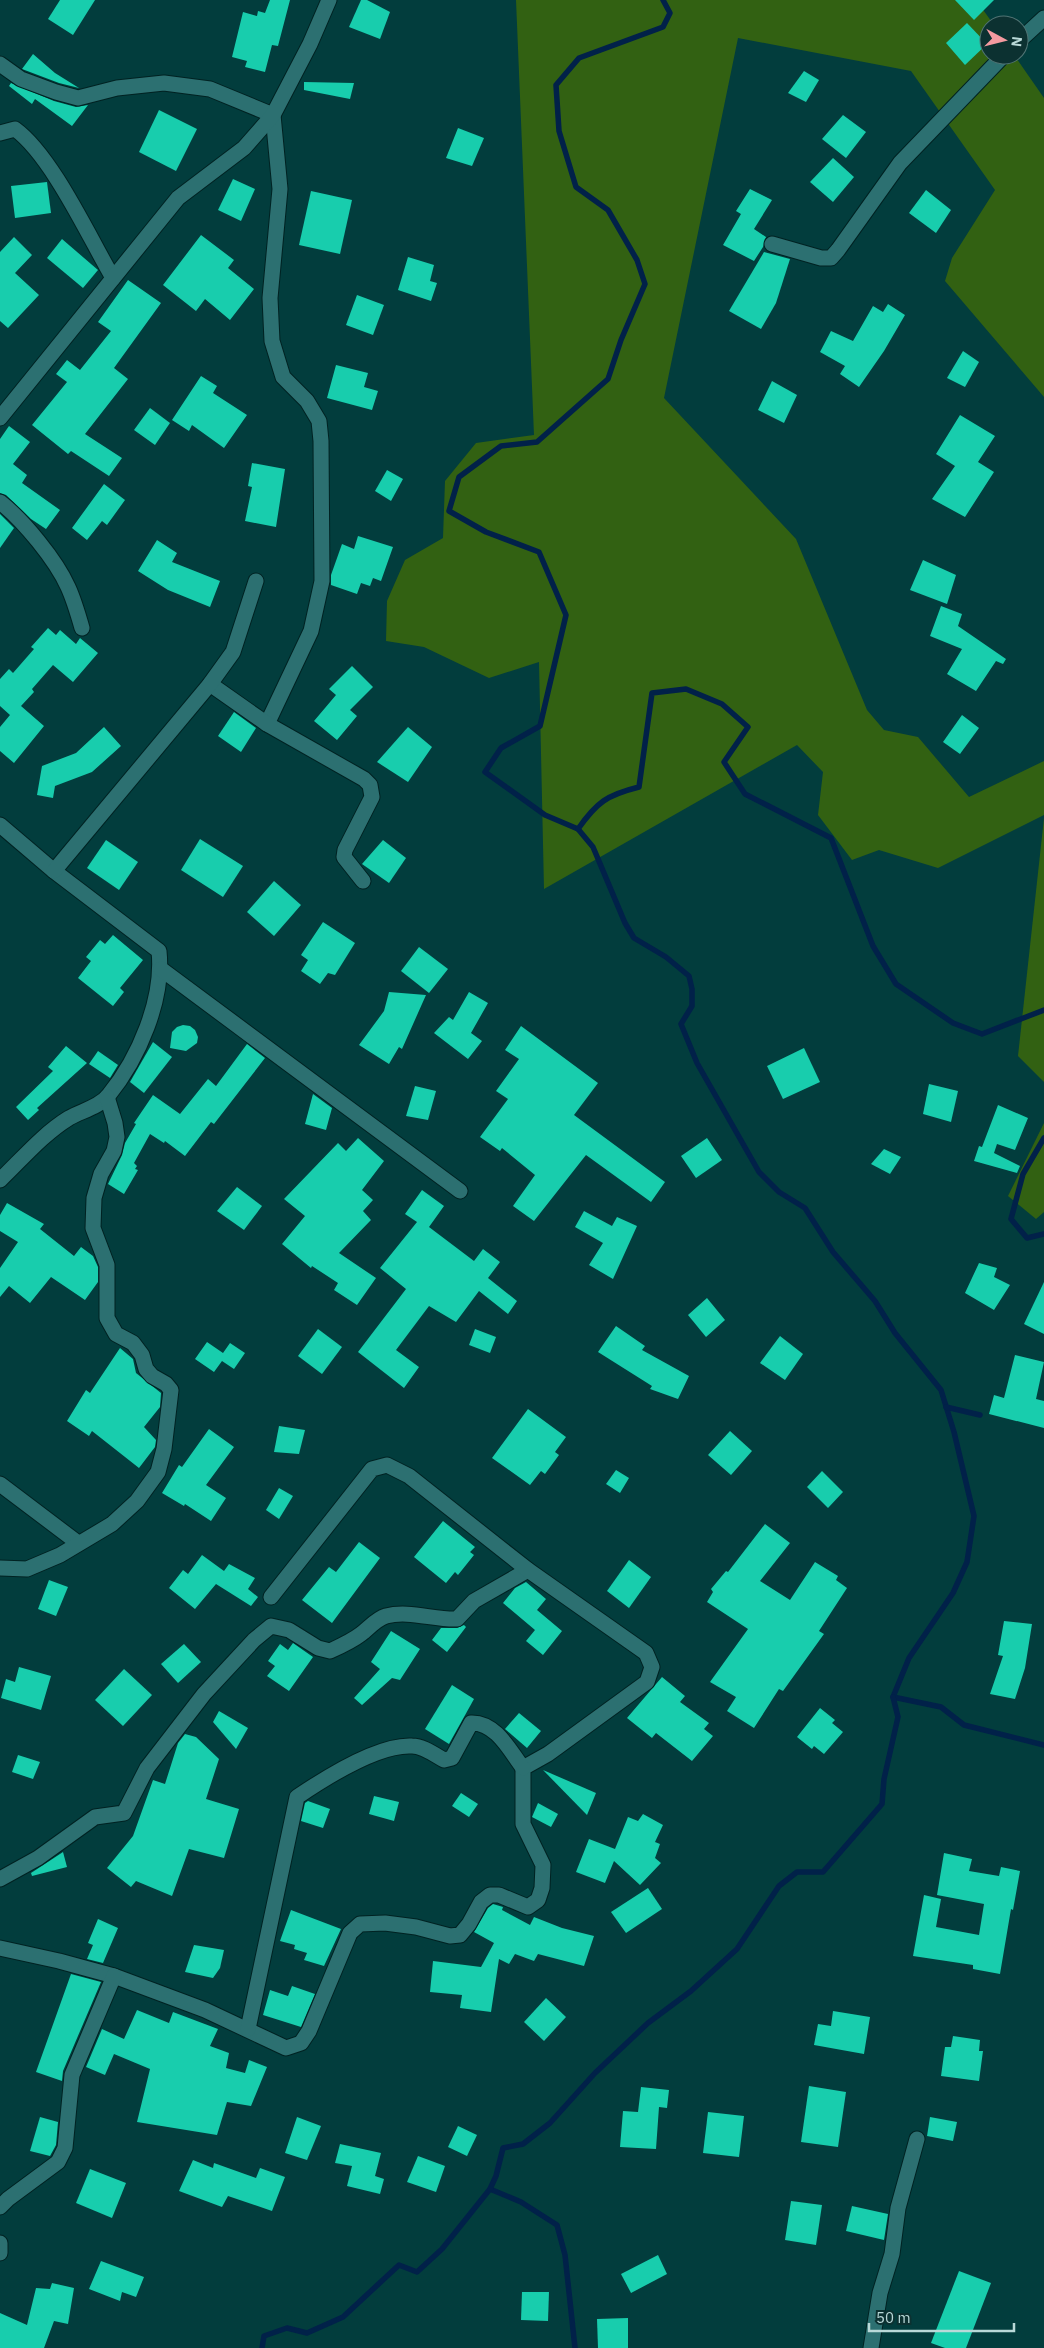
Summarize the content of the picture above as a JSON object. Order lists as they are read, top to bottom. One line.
{"scale_bar":"50 m","north":"right"}
